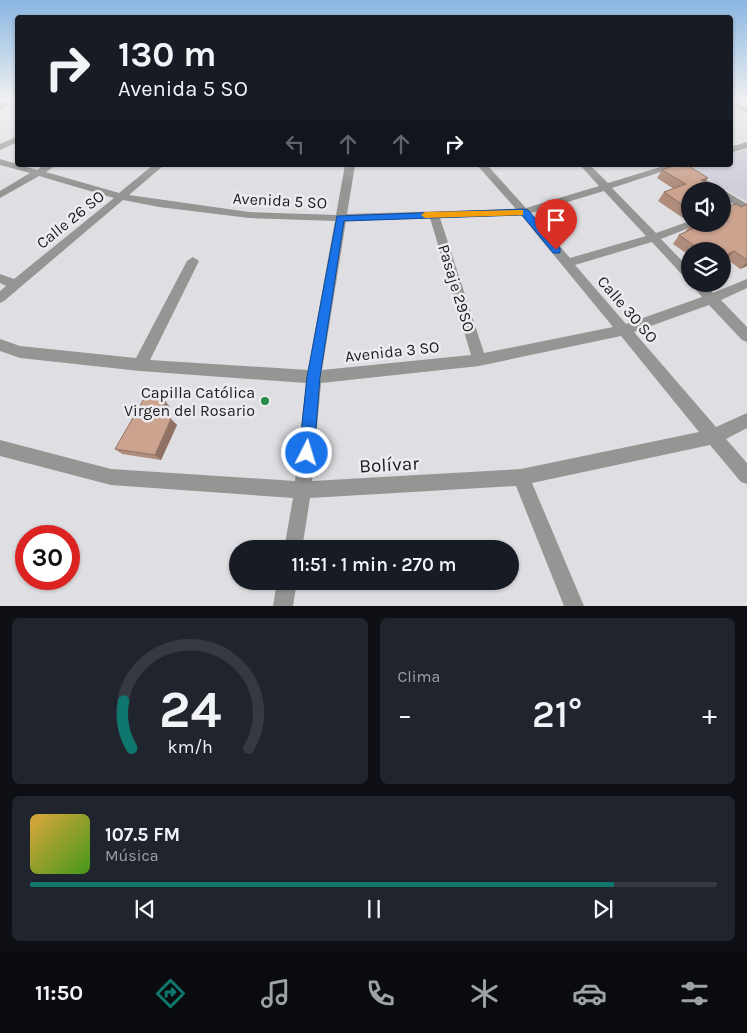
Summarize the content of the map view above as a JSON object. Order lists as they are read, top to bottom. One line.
{"streets":{"street":["Avenida 5 SO","Calle 26 SO","Pasaje 29SO","Calle 30 SO","Avenida 3 SO","Bolívar"]},"crossings":[["Avenida 5 SO","Calle 26 SO"],["Avenida 5 SO","Pasaje 29SO"],["Avenida 5 SO","Calle 30 SO"],["Pasaje 29SO","Avenida 3 SO"],["Calle 30 SO","Avenida 3 SO"],["Calle 30 SO","Bolívar"]],"places":["Capilla Católica Virgen del Rosario"],"page":{"turn":["130 m","Avenida 5 SO"],"limit":"30","trip":"11:51 · 1 min · 270 m","tile":"Clima","heat":["−","21°","+"],"song":["107.5 FM","Música"],"tabs":"11:50","gauge":["24","km/h"]}}
